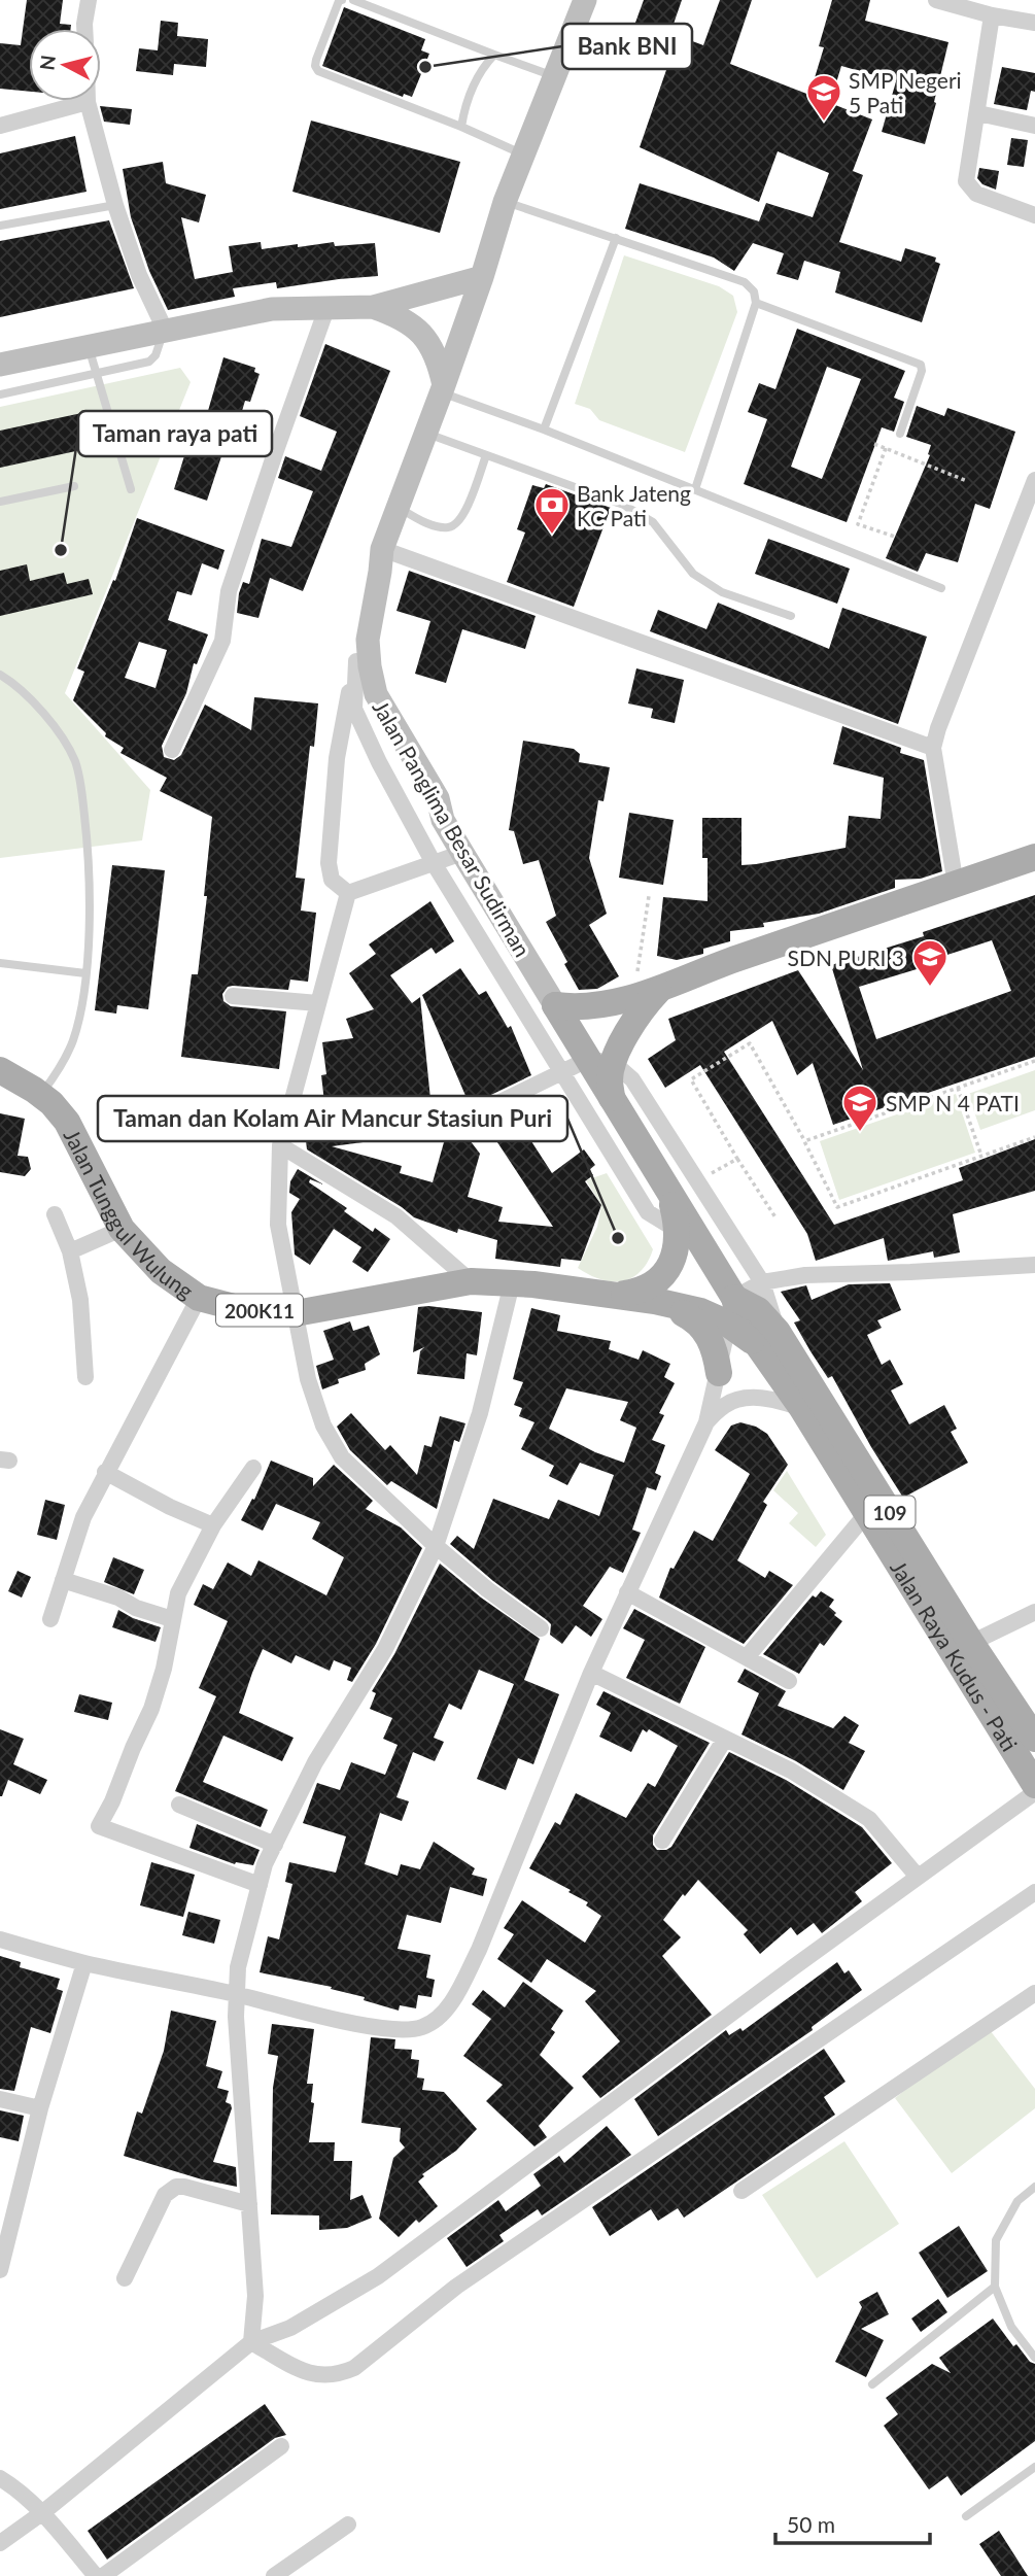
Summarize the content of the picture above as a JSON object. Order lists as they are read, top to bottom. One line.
{"streets":{"main road":["Jalan Panglima Besar Sudirman","Jalan Tunggul Wulung","200K11","109","Jalan Raya Kudus - Pati"]},"places":{"other":["Bank BNI","Taman raya pati","Taman dan Kolam Air Mancur Stasiun Puri"],"school or university":["SMP Negeri 5 Pati","SDN PURI 3","SMP N 4 PATI"],"bank":["Bank Jateng KC Pati"]},"scale_bar":"50 m","north":"left"}
